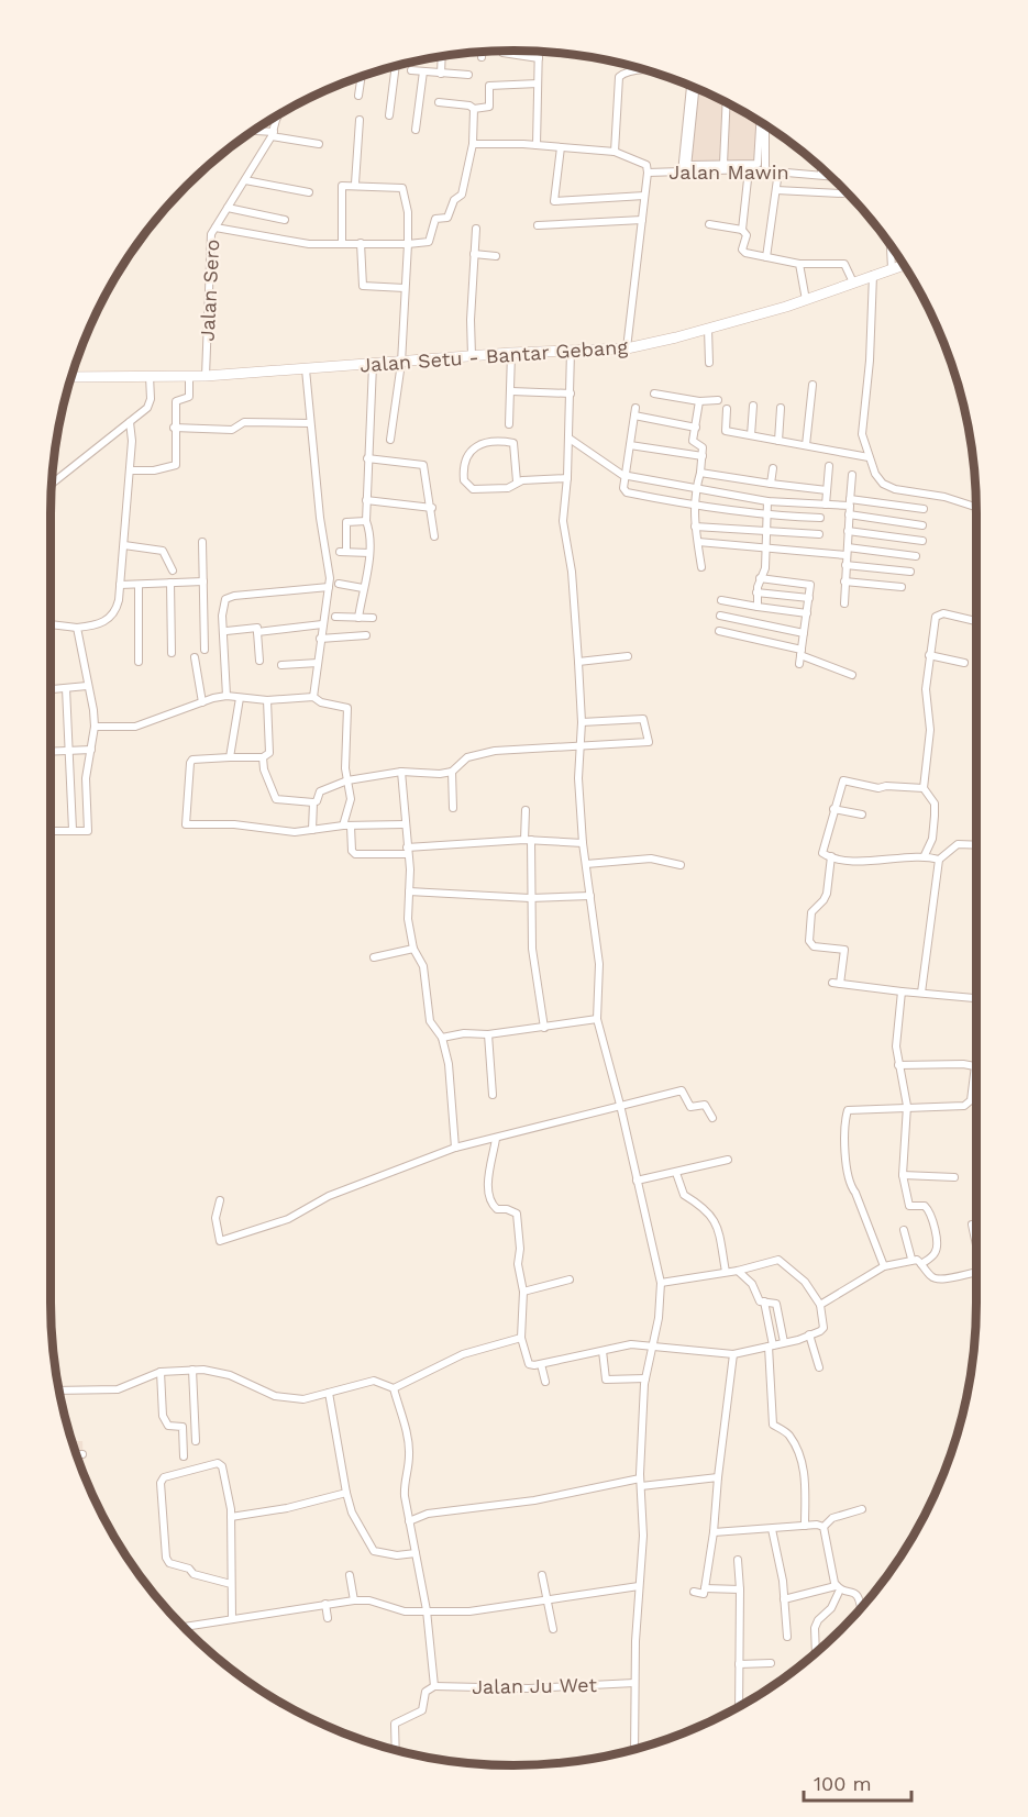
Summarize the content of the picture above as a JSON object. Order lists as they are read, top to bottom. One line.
{"streets":{"main road":["Jalan Setu - Bantar Gebang"],"street":["Jalan Mawin","Jalan Sero","Jalan Ju Wet"]},"crossings":[["Jalan Sero","Jalan Setu - Bantar Gebang"]],"scale_bar":"100 m"}
